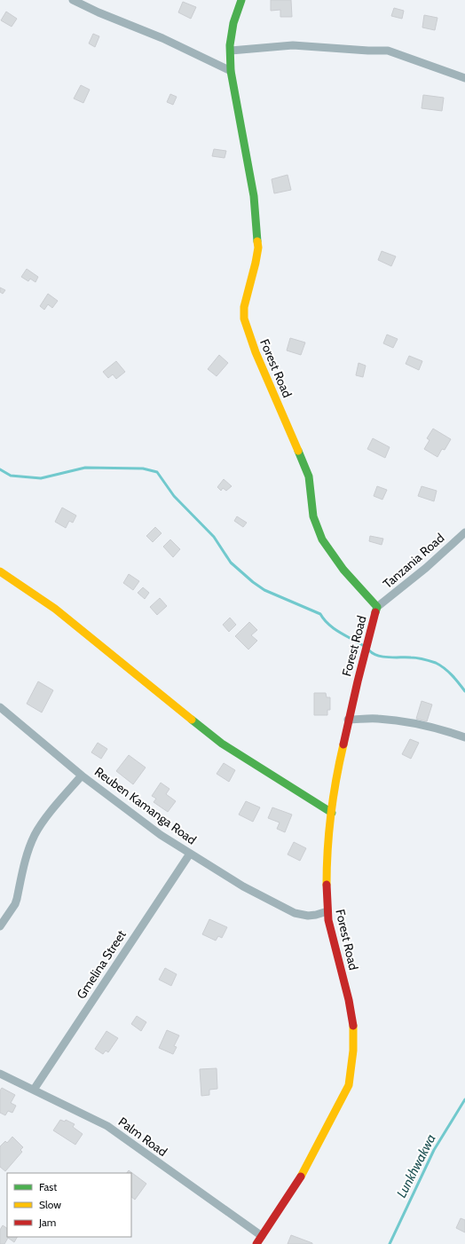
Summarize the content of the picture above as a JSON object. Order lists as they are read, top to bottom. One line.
{"streets":{"street":["Forest Road","Tanzania Road","Reuben Kamanga Road","Gmelina Street","Palm Road"]},"crossings":[["Forest Road","Tanzania Road"],["Forest Road","Reuben Kamanga Road"],["Forest Road","Palm Road"],["Reuben Kamanga Road","Gmelina Street"],["Gmelina Street","Palm Road"]],"water":["Lunkhwakwa"],"legend":["Fast","Slow","Jam"]}
